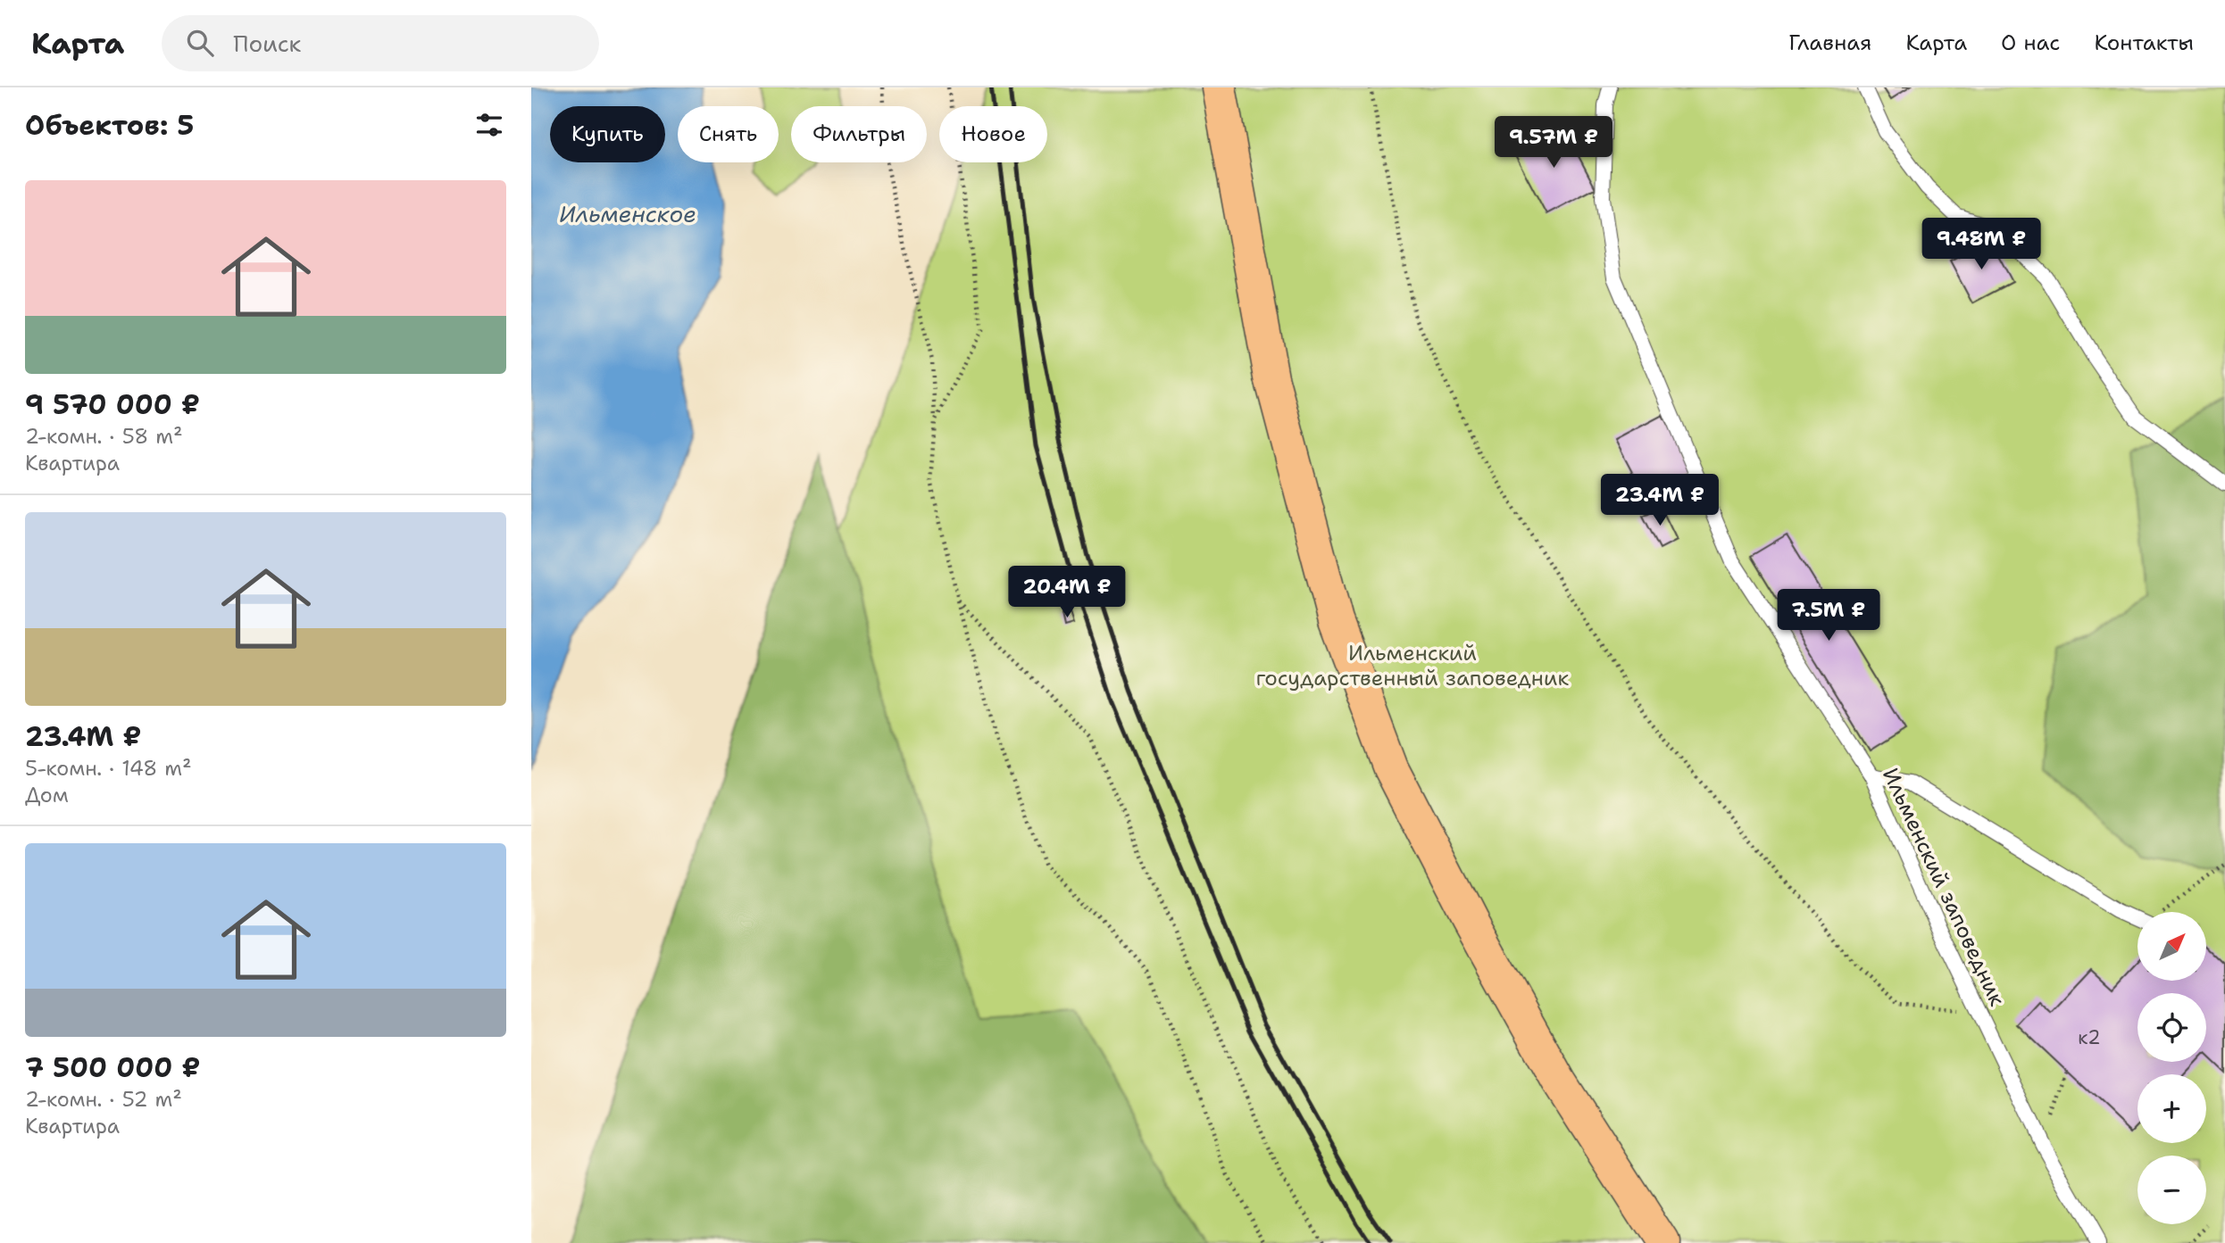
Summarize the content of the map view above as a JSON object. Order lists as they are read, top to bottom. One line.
{"streets":{"lane":["Ильменский заповедник"]},"water":["Ильменское"],"parks":["Ильменский государственный заповедник"],"house_numbers":["к2"],"north":"top right","page":{"header":"Карта","search":"Поиск","nav":["Главная","Карта","О нас","Контакты"],"heading":"Объектов: 5","chip":["Купить","Снять","Фильтры","Новое"],"price":["9.57M ₽","9.48M ₽","23.4M ₽","20.4M ₽","7.5M ₽"],"list":[{"name":"9 570 000 ₽","note":"2-комн. · 58 m² · Квартира"},{"name":"23.4M ₽","note":"5-комн. · 148 m² · Дом"},{"name":"7 500 000 ₽","note":"2-комн. · 52 m² · Квартира"}],"map_buttons":["+","−"]}}
